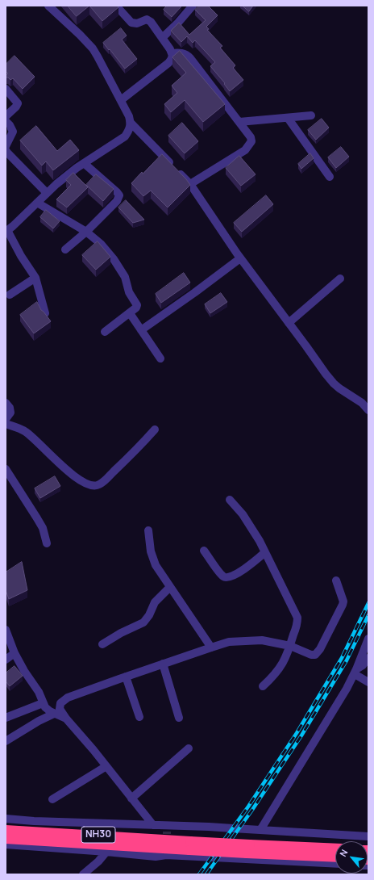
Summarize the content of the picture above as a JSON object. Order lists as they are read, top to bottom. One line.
{"streets":{"highway":["NH30"]},"north":"top left"}
